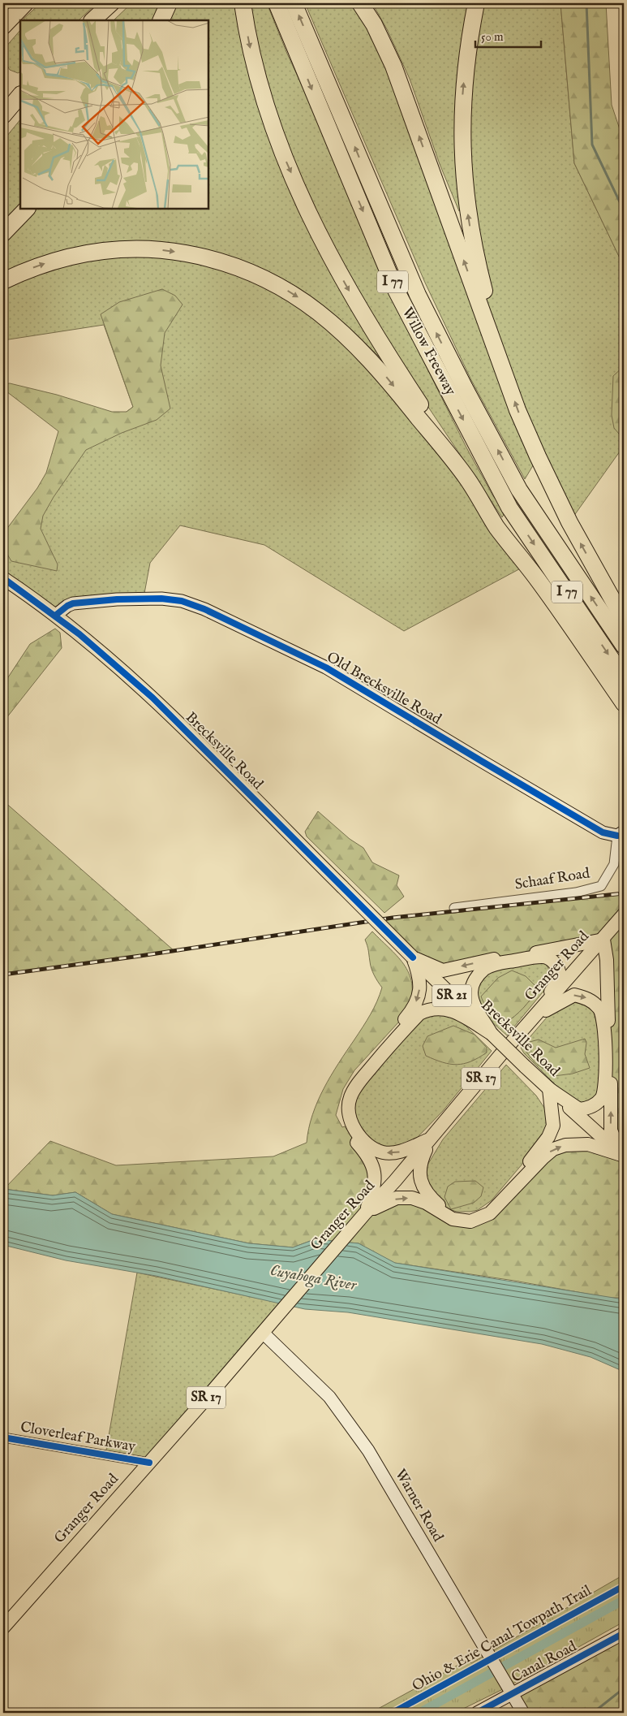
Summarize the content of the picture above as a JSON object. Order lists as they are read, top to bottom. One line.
{"streets":{"highway":["I 77","Willow Freeway"],"main road":["Brecksville Road","Granger Road","SR 21","SR 17"],"street":["Old Brecksville Road","Schaaf Road","Cloverleaf Parkway","Warner Road","Canal Road"],"cycle path":["Ohio & Erie Canal Towpath Trail"]},"crossings":[["Old Brecksville Road","Brecksville Road"],["Old Brecksville Road","Schaaf Road"],["Granger Road","Cloverleaf Parkway"],["Granger Road","Warner Road"],["Warner Road","Canal Road"]],"water":["Cuyahoga River"],"scale_bar":"50 m"}
